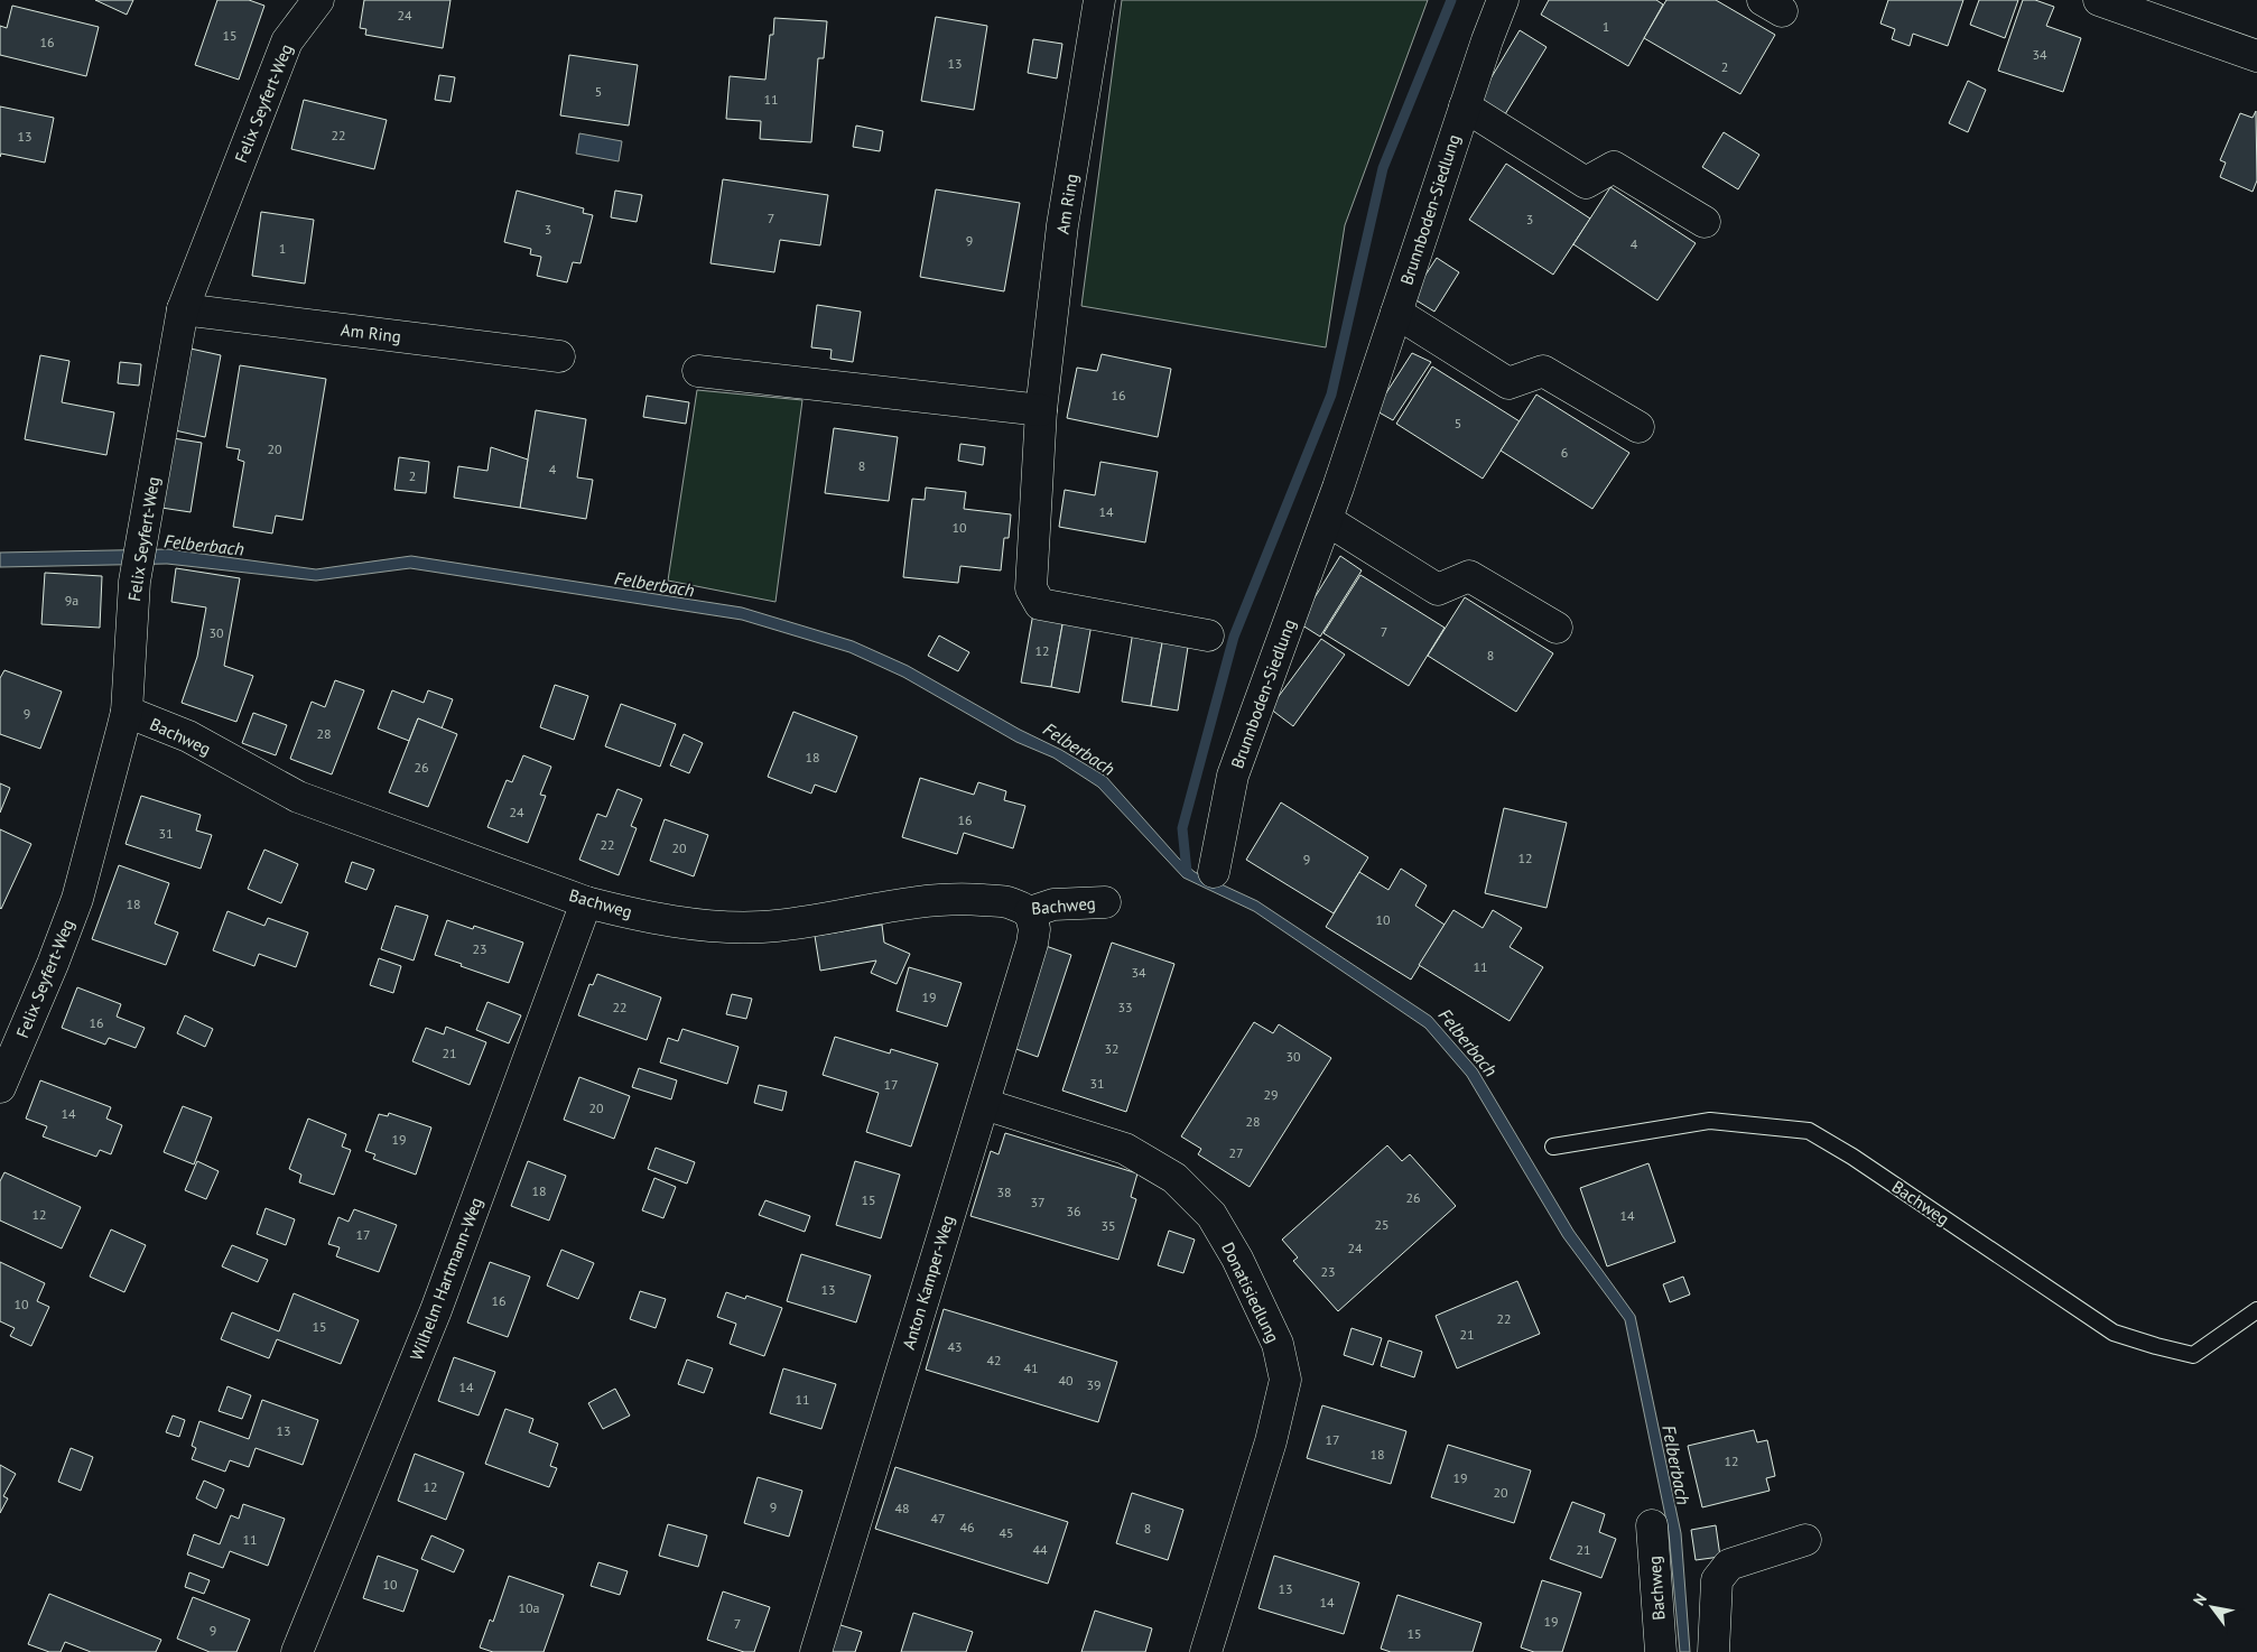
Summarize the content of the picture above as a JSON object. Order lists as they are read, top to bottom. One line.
{"streets":{"street":["Felix Seyfert-Weg","Am Ring","Brunnboden-Siedlung","Bachweg","Wilhelm Hartmann-Weg","Anton Kamper-Weg","Donatisiedlung"]},"crossings":[["Felix Seyfert-Weg","Am Ring"],["Felix Seyfert-Weg","Bachweg"],["Bachweg","Wilhelm Hartmann-Weg"],["Bachweg","Anton Kamper-Weg"],["Anton Kamper-Weg","Donatisiedlung"]],"water":["Felberbach"],"house_numbers":["24","1","15","16","34","13","2","5","11","22","13","7","3","3","9","4","1","16","5","20","6","8","4","2","14","10","9a","7","30","12","8","9","28","18","26","24","16","31","22","20","12","9","18","10","23","11","34","19","22","33","16","32","21","30","31","17","29","20","14","28","19","27","18","38","26","15","37","36","12","14","25","35","17","24","23","13","16","10","22","15","21","43","42","41","40","39","14","11","13","17","18","12","19","12","20","9","48","47","46","8","45","11","44","21","10","13","14","10a","19","7","9","15"],"north":"top left"}
